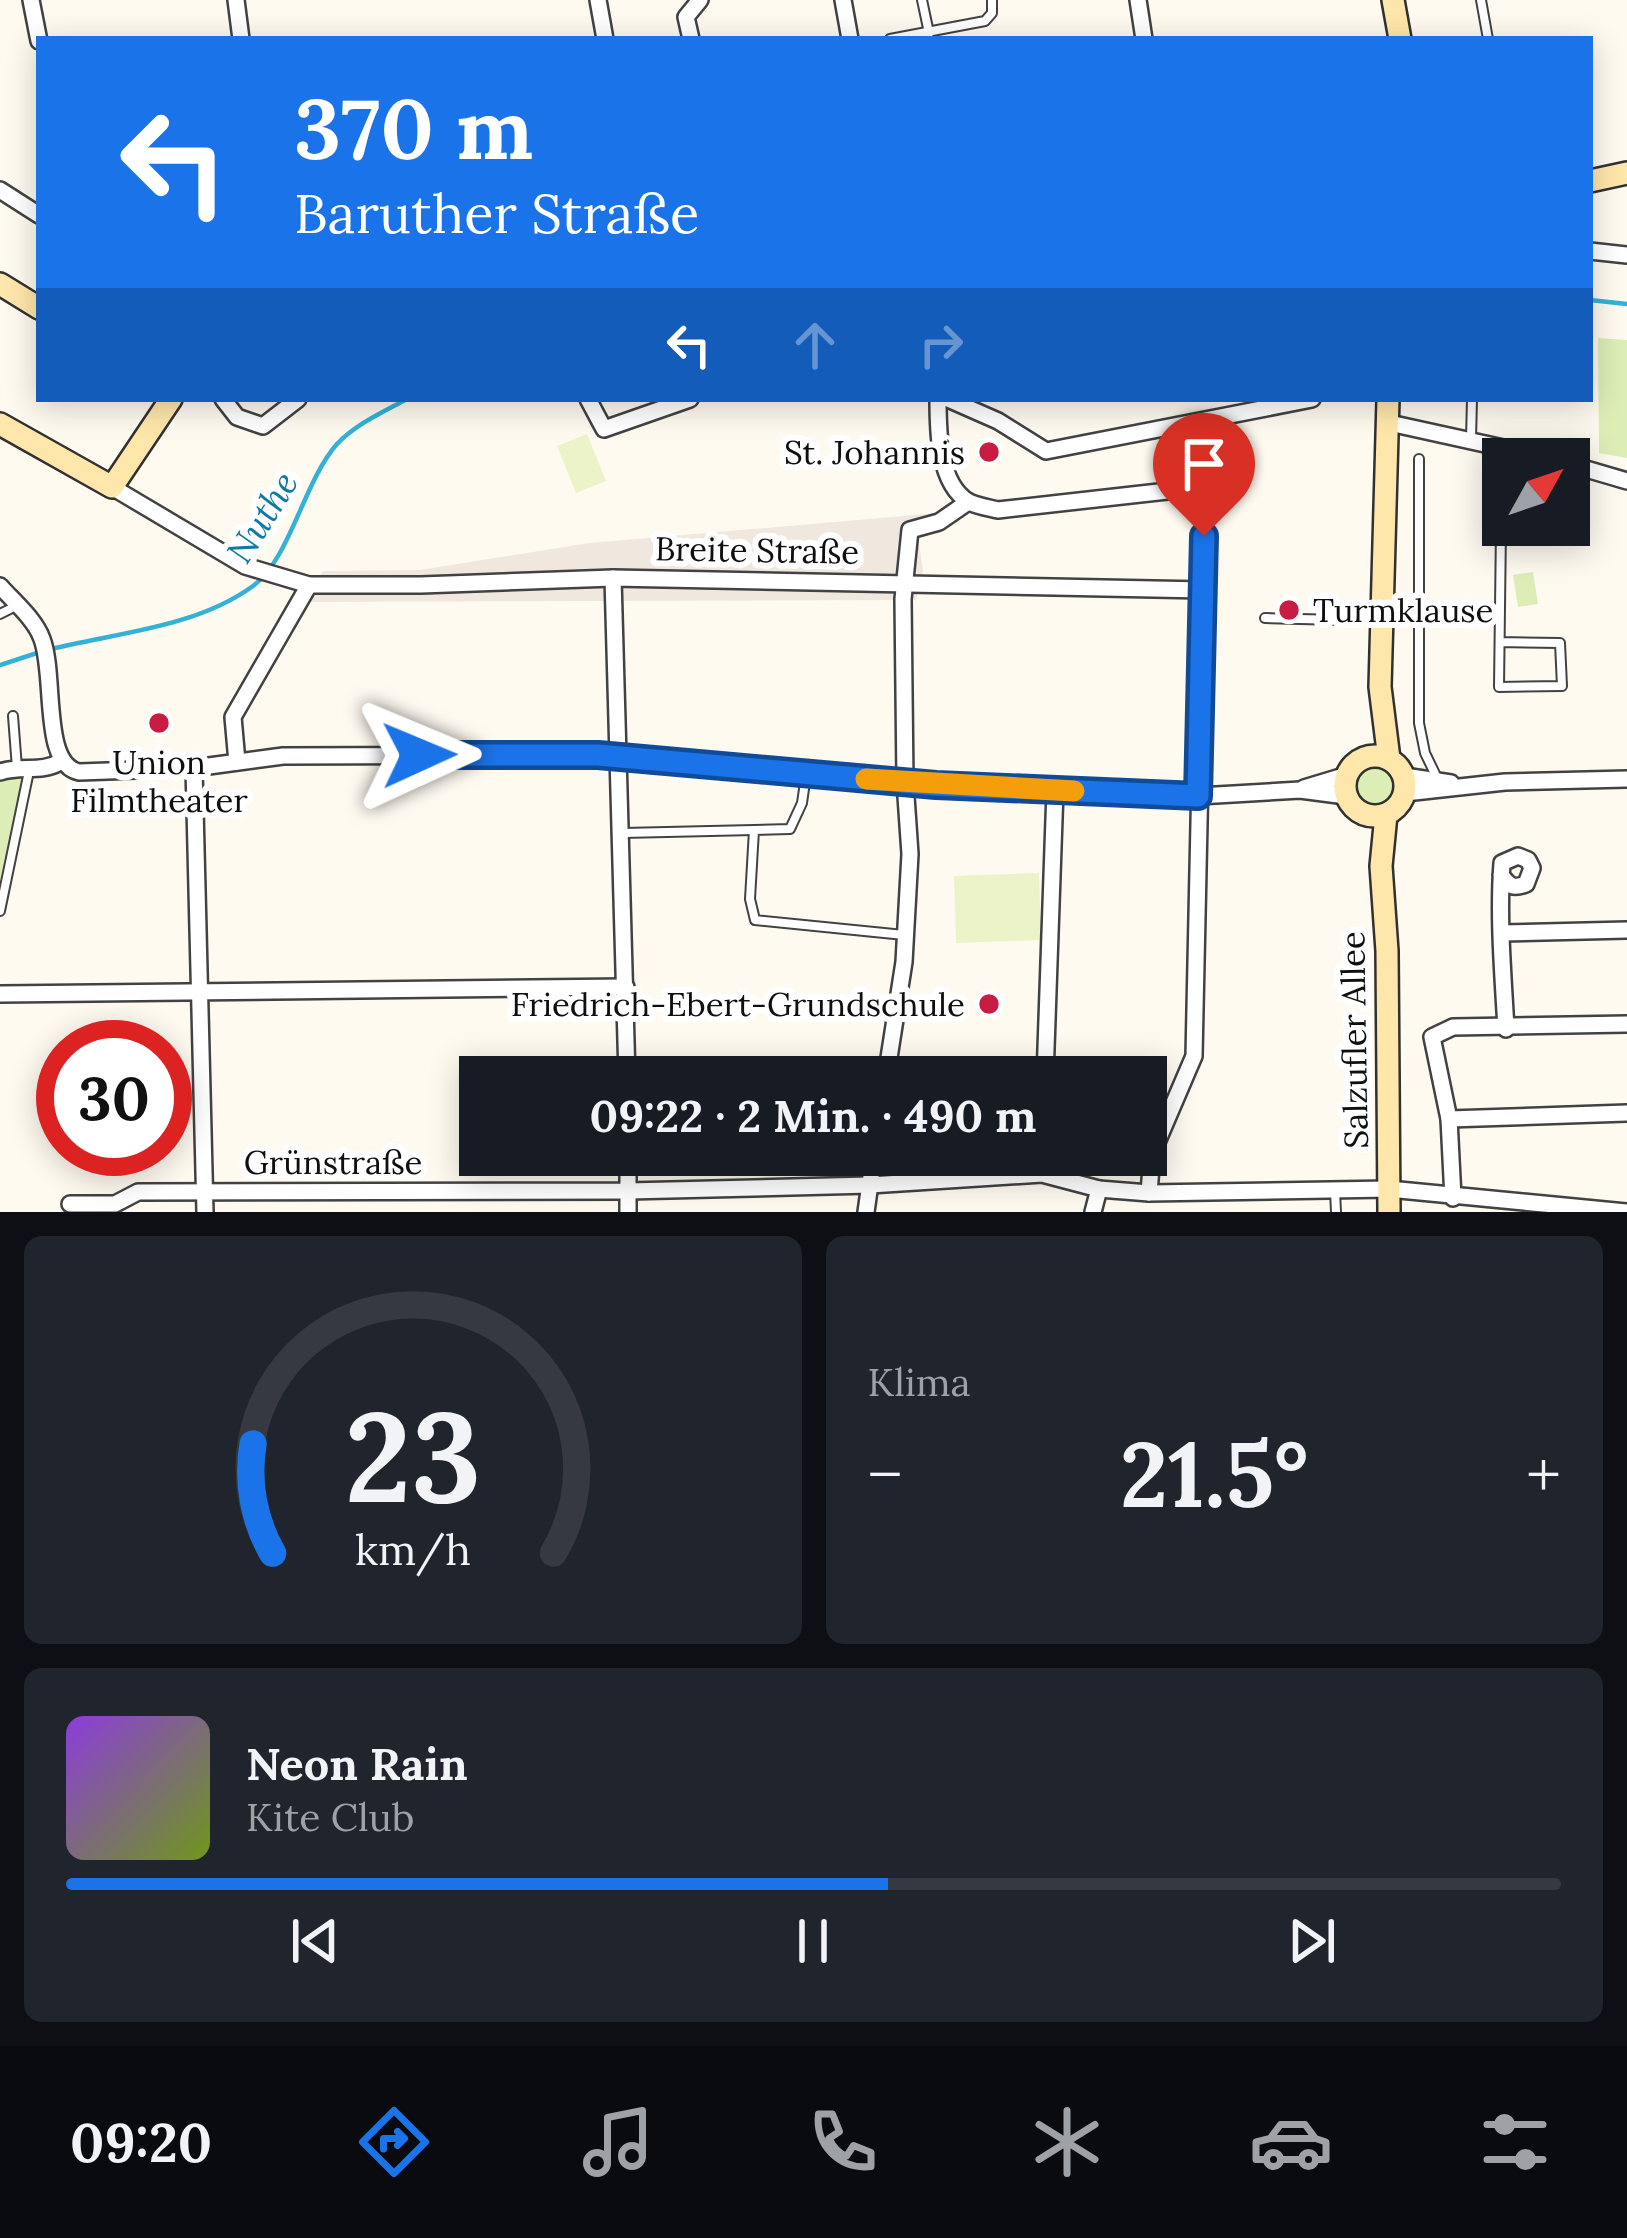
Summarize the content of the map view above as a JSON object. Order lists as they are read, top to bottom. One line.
{"streets":{"main road":["Salzufler Allee"],"street":["Breite Straße","Grünstraße"]},"crossings":[["Salzufler Allee","Grünstraße"]],"water":["Nuthe"],"places":["St. Johannis","Turmklause","Union Filmtheater","Friedrich-Ebert-Grundschule"],"north":"top right","page":{"turn":["370 m","Baruther Straße"],"limit":"30","trip":"09:22 · 2 Min. · 490 m","tile":"Klima","heat":["−","21.5°","+"],"song":["Neon Rain","Kite Club"],"tabs":"09:20","gauge":["23","km/h"]}}
